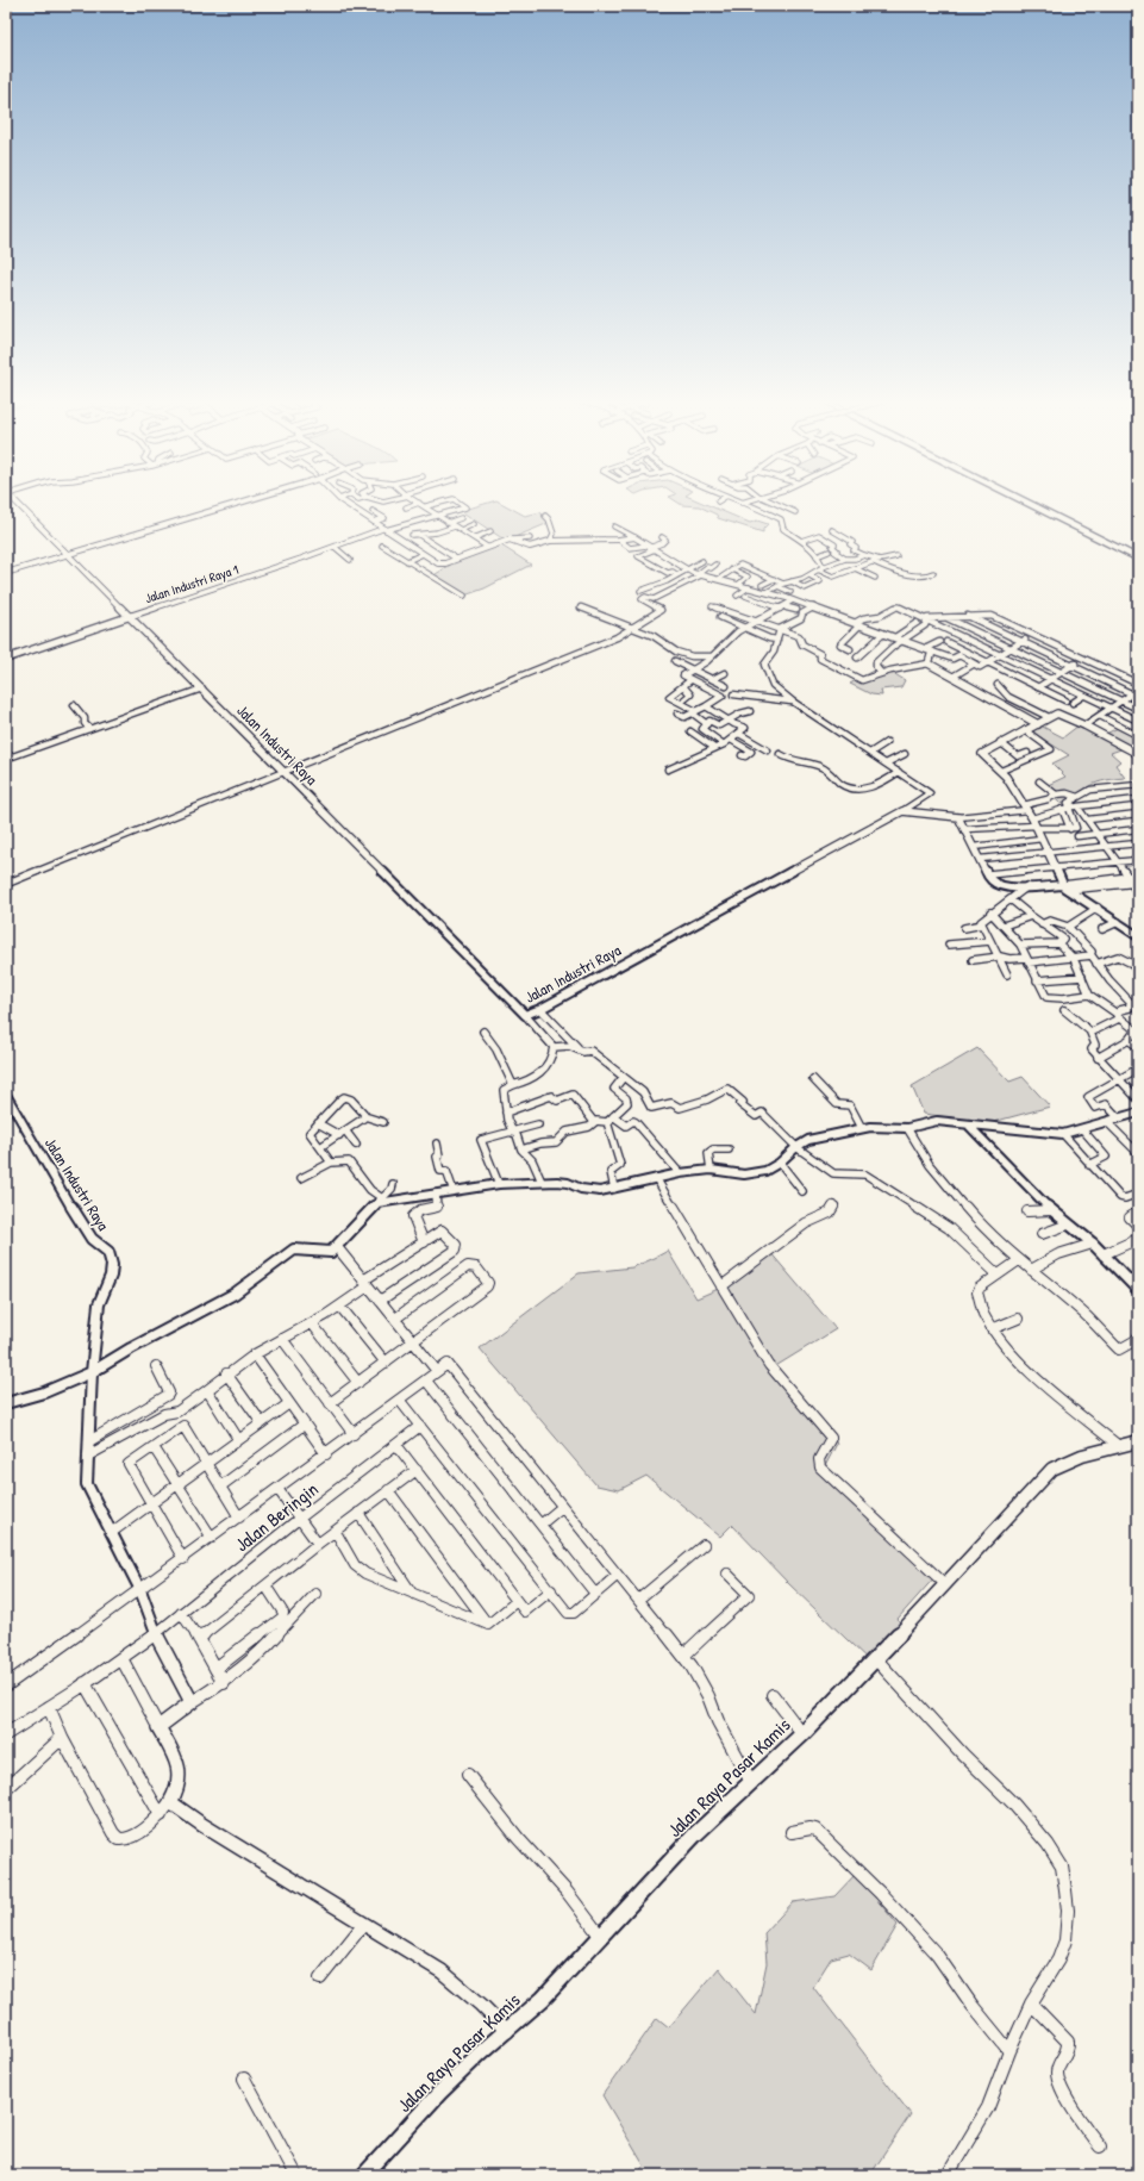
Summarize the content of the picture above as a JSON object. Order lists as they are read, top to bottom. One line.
{"streets":{"main road":["Jalan Raya Pasar Kamis"],"street":["Jalan Industri Raya 1","Jalan Industri Raya","Jalan Beringin"]},"crossings":[["Jalan Industri Raya 1","Jalan Industri Raya"],["Jalan Industri Raya","Jalan Beringin"]]}
